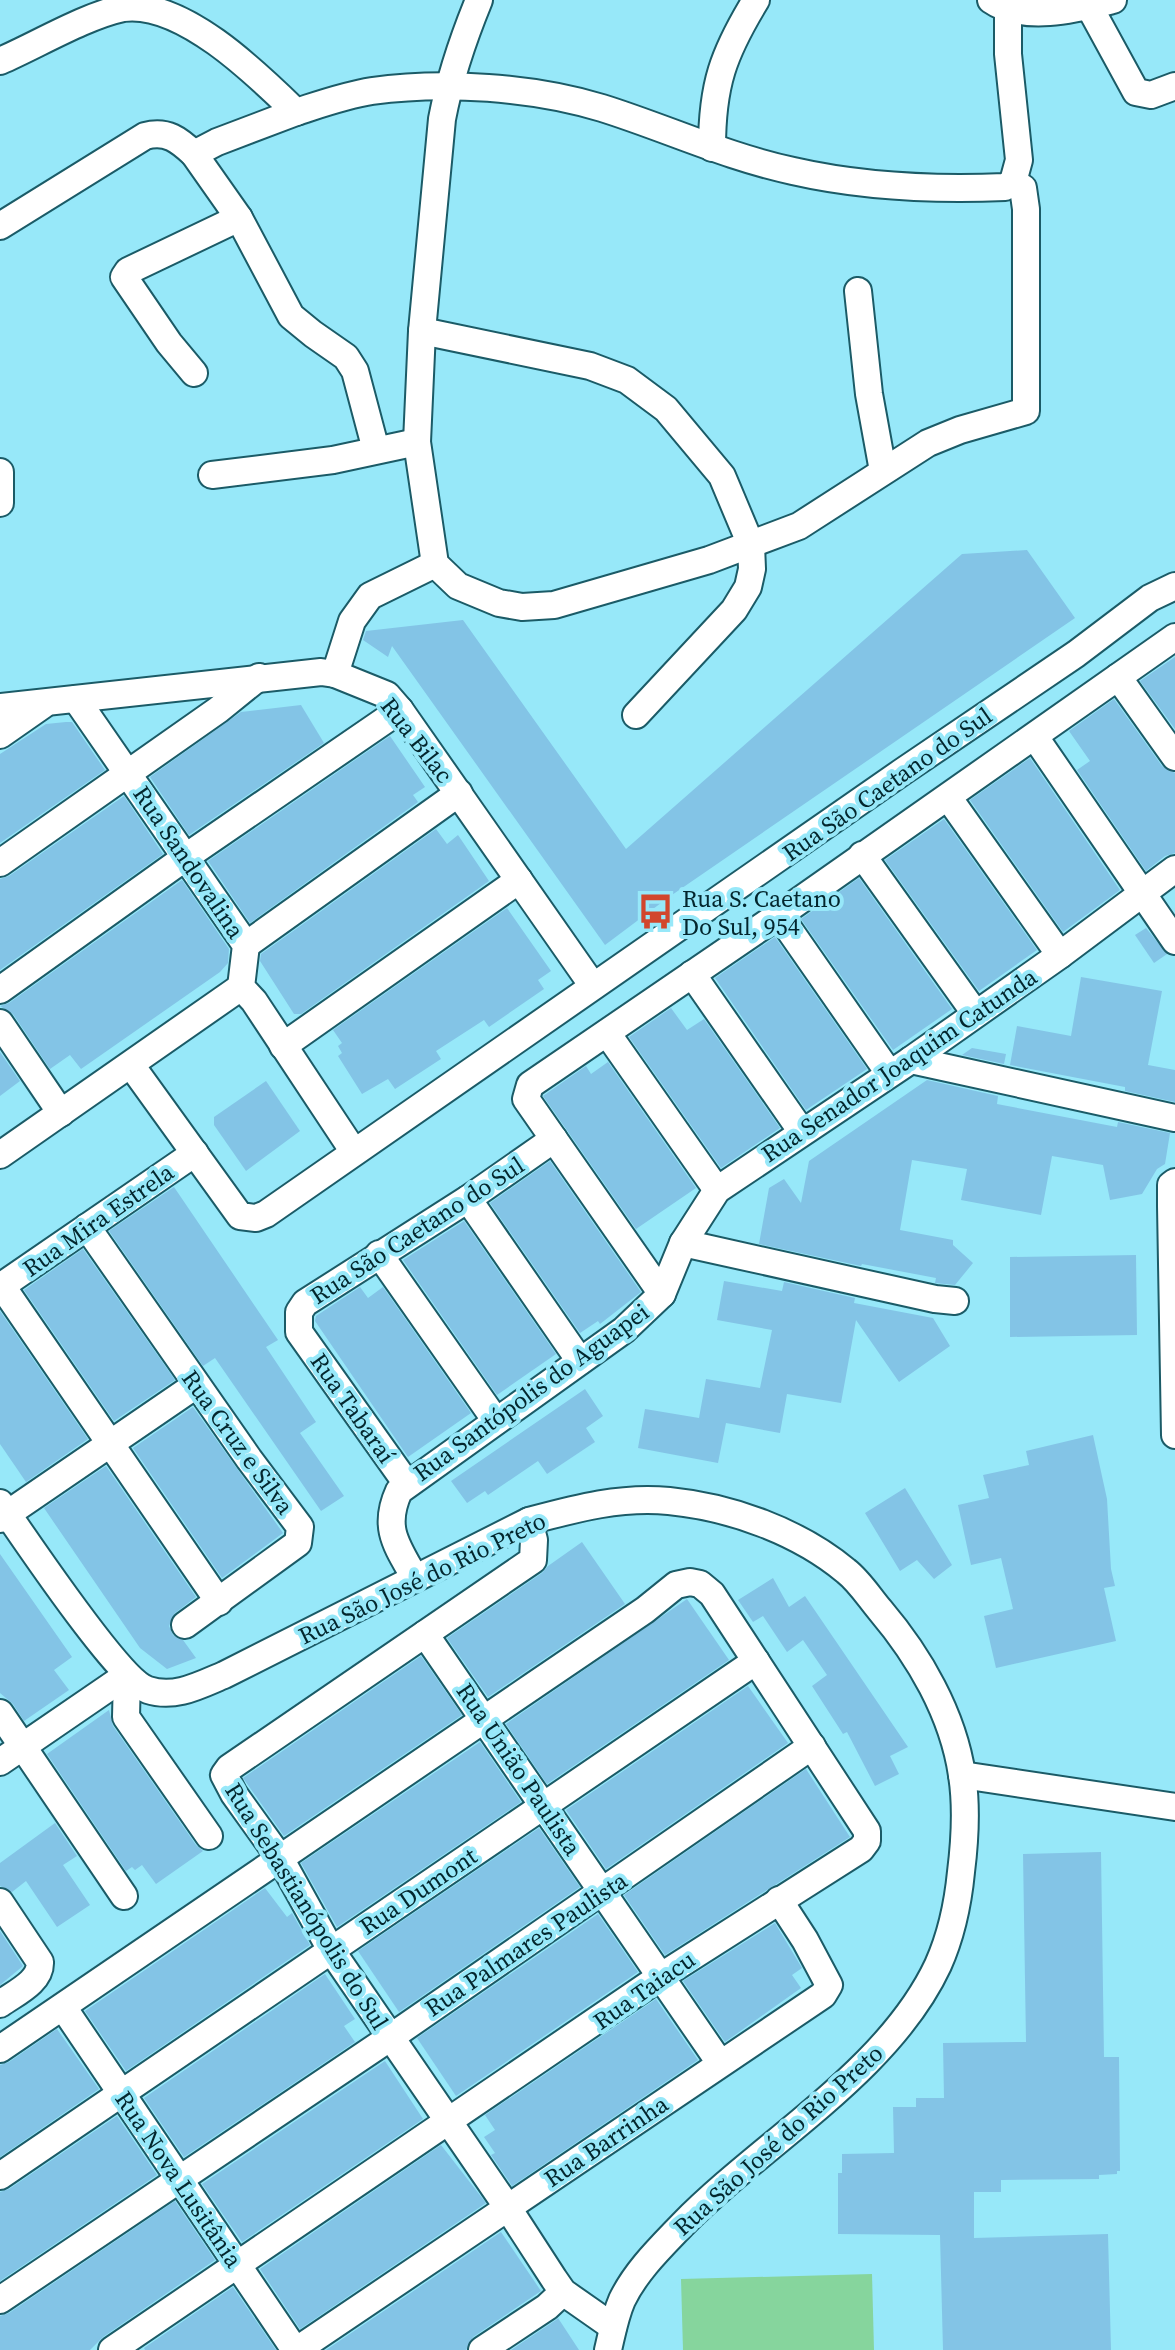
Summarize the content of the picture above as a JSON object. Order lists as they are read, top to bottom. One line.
{"streets":{"street":["Rua Bilac","Rua São Caetano do Sul","Rua Sandovalina","Rua Senador Joaquim Catunda","Rua Mira Estrela","Rua Santópolis do Aguapei","Rua Tabaraí","Rua Cruz e Silva","Rua São José do Rio Preto","Rua União Paulista","Rua Dumont","Rua Sebastianópolis do Sul","Rua Palmares Paulista","Rua Taiacu","Rua Barrinha","Rua Nova Lusitânia"]},"crossings":[["Rua Bilac","Rua São Caetano do Sul"],["Rua Bilac","Rua Sandovalina"],["Rua São Caetano do Sul","Rua Mira Estrela"],["Rua São Caetano do Sul","Rua Tabaraí"],["Rua Senador Joaquim Catunda","Rua Santópolis do Aguapei"],["Rua Mira Estrela","Rua Cruz e Silva"],["Rua Santópolis do Aguapei","Rua Tabaraí"],["Rua Santópolis do Aguapei","Rua São José do Rio Preto"],["Rua São José do Rio Preto","Rua Sebastianópolis do Sul"],["Rua União Paulista","Rua Dumont"],["Rua União Paulista","Rua Sebastianópolis do Sul"],["Rua União Paulista","Rua Palmares Paulista"],["Rua União Paulista","Rua Taiacu"],["Rua União Paulista","Rua Barrinha"],["Rua Dumont","Rua Sebastianópolis do Sul"],["Rua Dumont","Rua Taiacu"],["Rua Dumont","Rua Nova Lusitânia"],["Rua Sebastianópolis do Sul","Rua Palmares Paulista"],["Rua Sebastianópolis do Sul","Rua Taiacu"],["Rua Sebastianópolis do Sul","Rua Barrinha"],["Rua Palmares Paulista","Rua Taiacu"],["Rua Palmares Paulista","Rua Nova Lusitânia"],["Rua Taiacu","Rua Barrinha"],["Rua Taiacu","Rua Nova Lusitânia"],["Rua Barrinha","Rua Nova Lusitânia"]],"places":{"bus stop":["Rua S. Caetano Do Sul, 954"]}}
